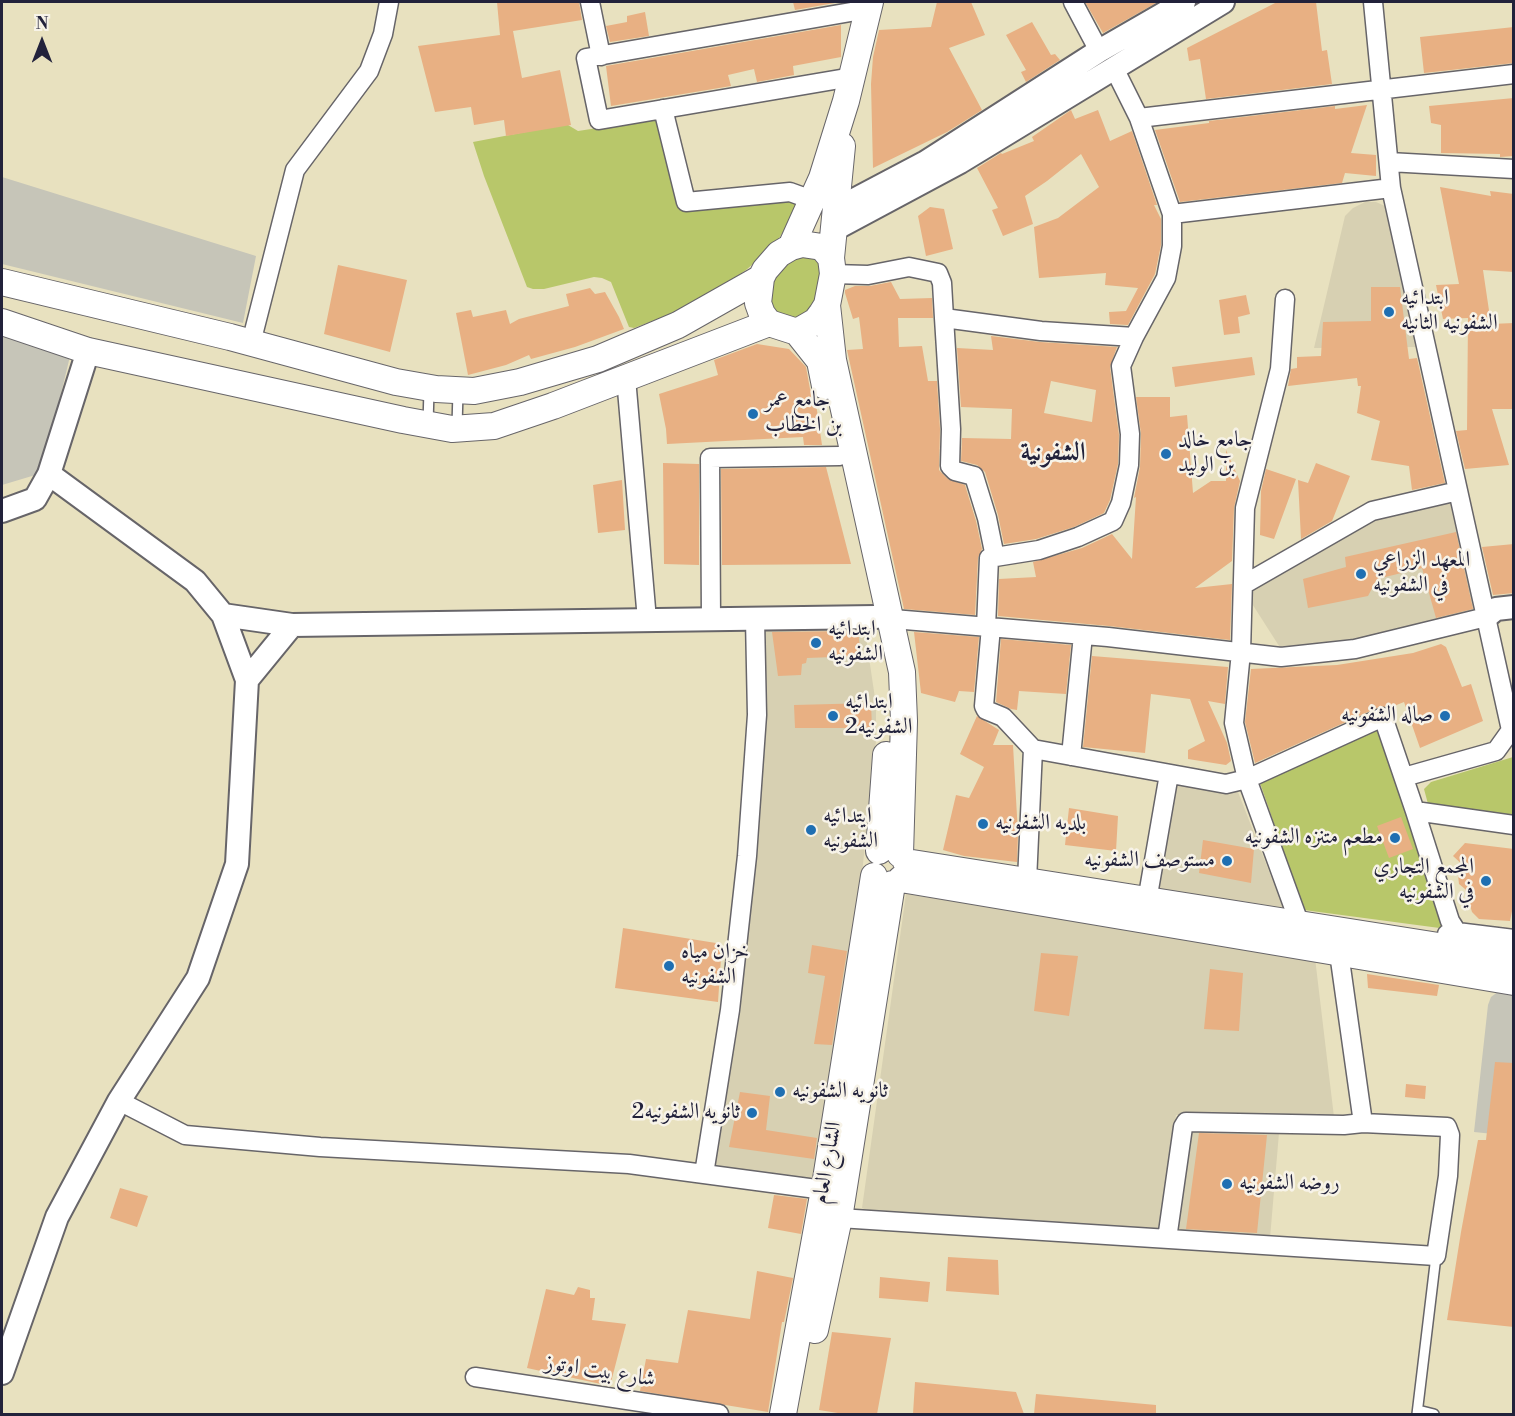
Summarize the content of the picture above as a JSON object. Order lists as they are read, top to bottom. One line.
{"streets":{"main road":["الشارع العام"],"street":["شارع بيت اوتوز"]},"districts":["الشفونية"],"places":["ابتدائيه الشفونيه الثانيه","جامع عمر بن الخطاب","جامع خالد بن الوليد","المعهد الزراعي في الشفونيه","ابتدائيه الشفونيه","ابتدائيه الشفونيه2","صاله الشفونيه","بلديه الشفونيه","ايتدائيه الشفونيه","مطعم متنزه الشفونيه","مستوصف الشفونيه","المجمع التجاري في الشفونيه","خزان مياه الشفونيه","ثانويه الشفونيه","ثانويه الشفونيه2","روضه الشفونيه"],"north":"top"}
